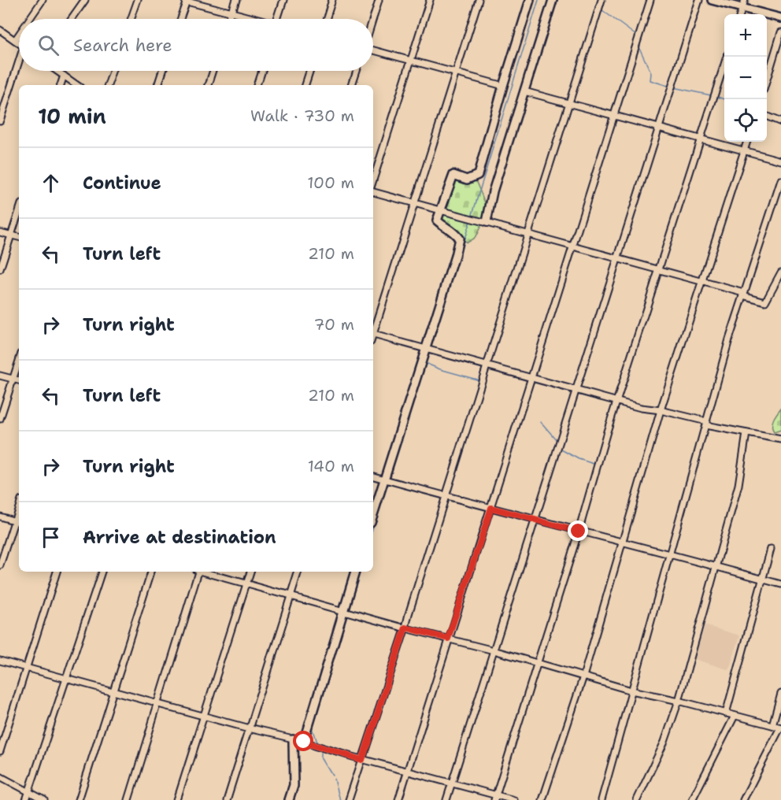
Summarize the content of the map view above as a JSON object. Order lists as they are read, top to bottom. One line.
{"page":{"map_buttons":["+","−"],"search":"Search here","heading":["10 min","Walk · 730 m"],"list":[["Continue","100 m"],["Turn left","210 m"],["Turn right","70 m"],["Turn left","210 m"],["Turn right","140 m"],"Arrive at destination"]}}
